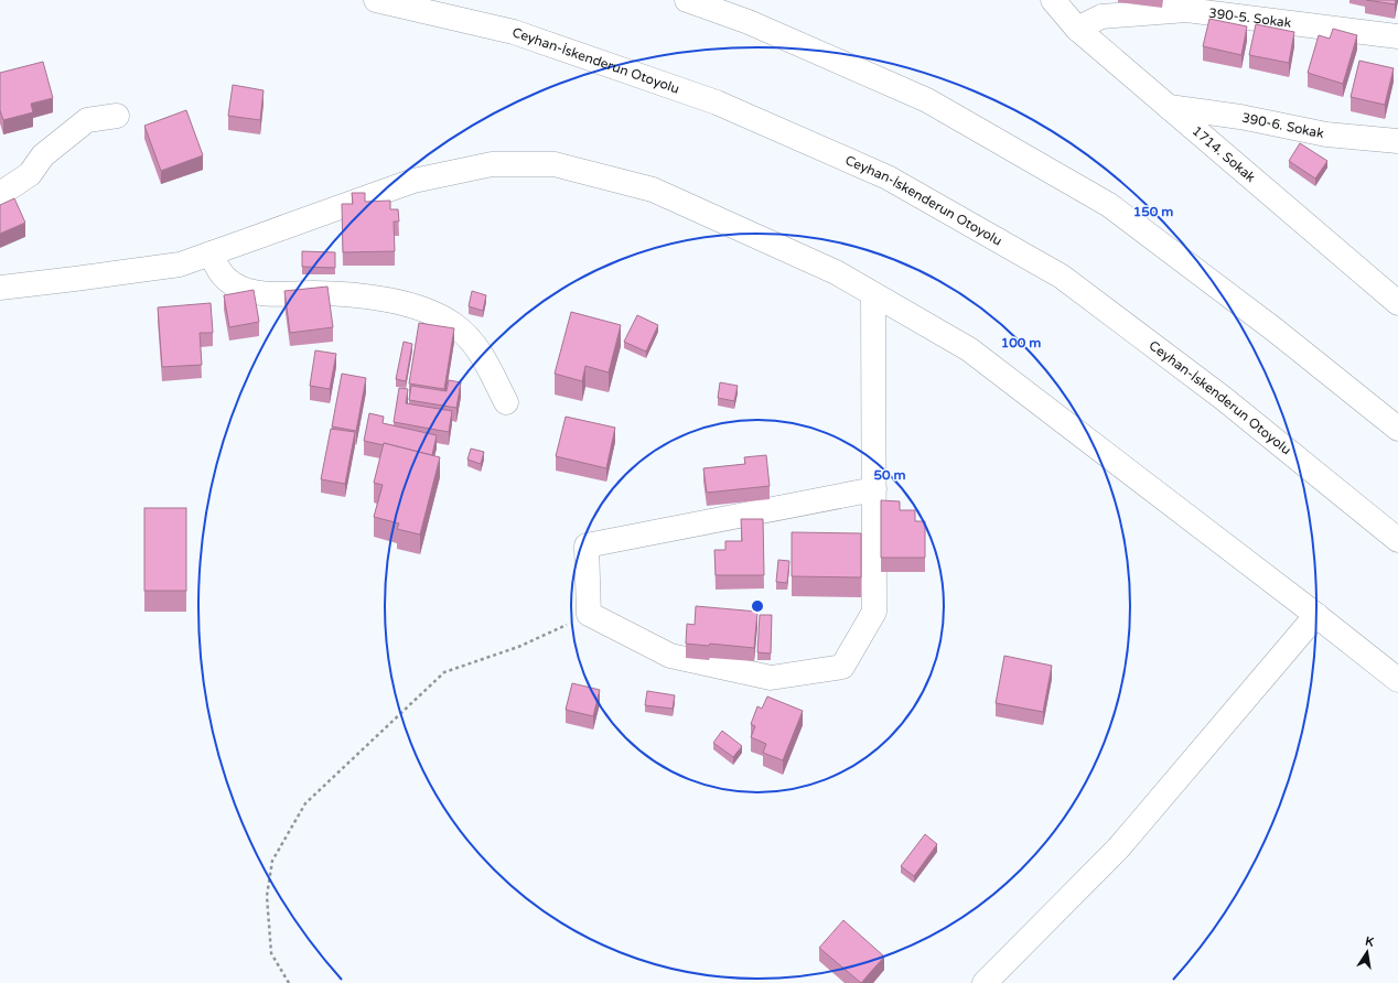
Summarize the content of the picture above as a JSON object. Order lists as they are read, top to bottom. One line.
{"streets":{"main road":["390-5. Sokak","Ceyhan-İskenderun Otoyolu","390-6. Sokak","1714. Sokak"]},"crossings":[["390-5. Sokak","1714. Sokak"],["390-6. Sokak","1714. Sokak"]],"north":"top","rings":["150 m","100 m","50 m"]}
